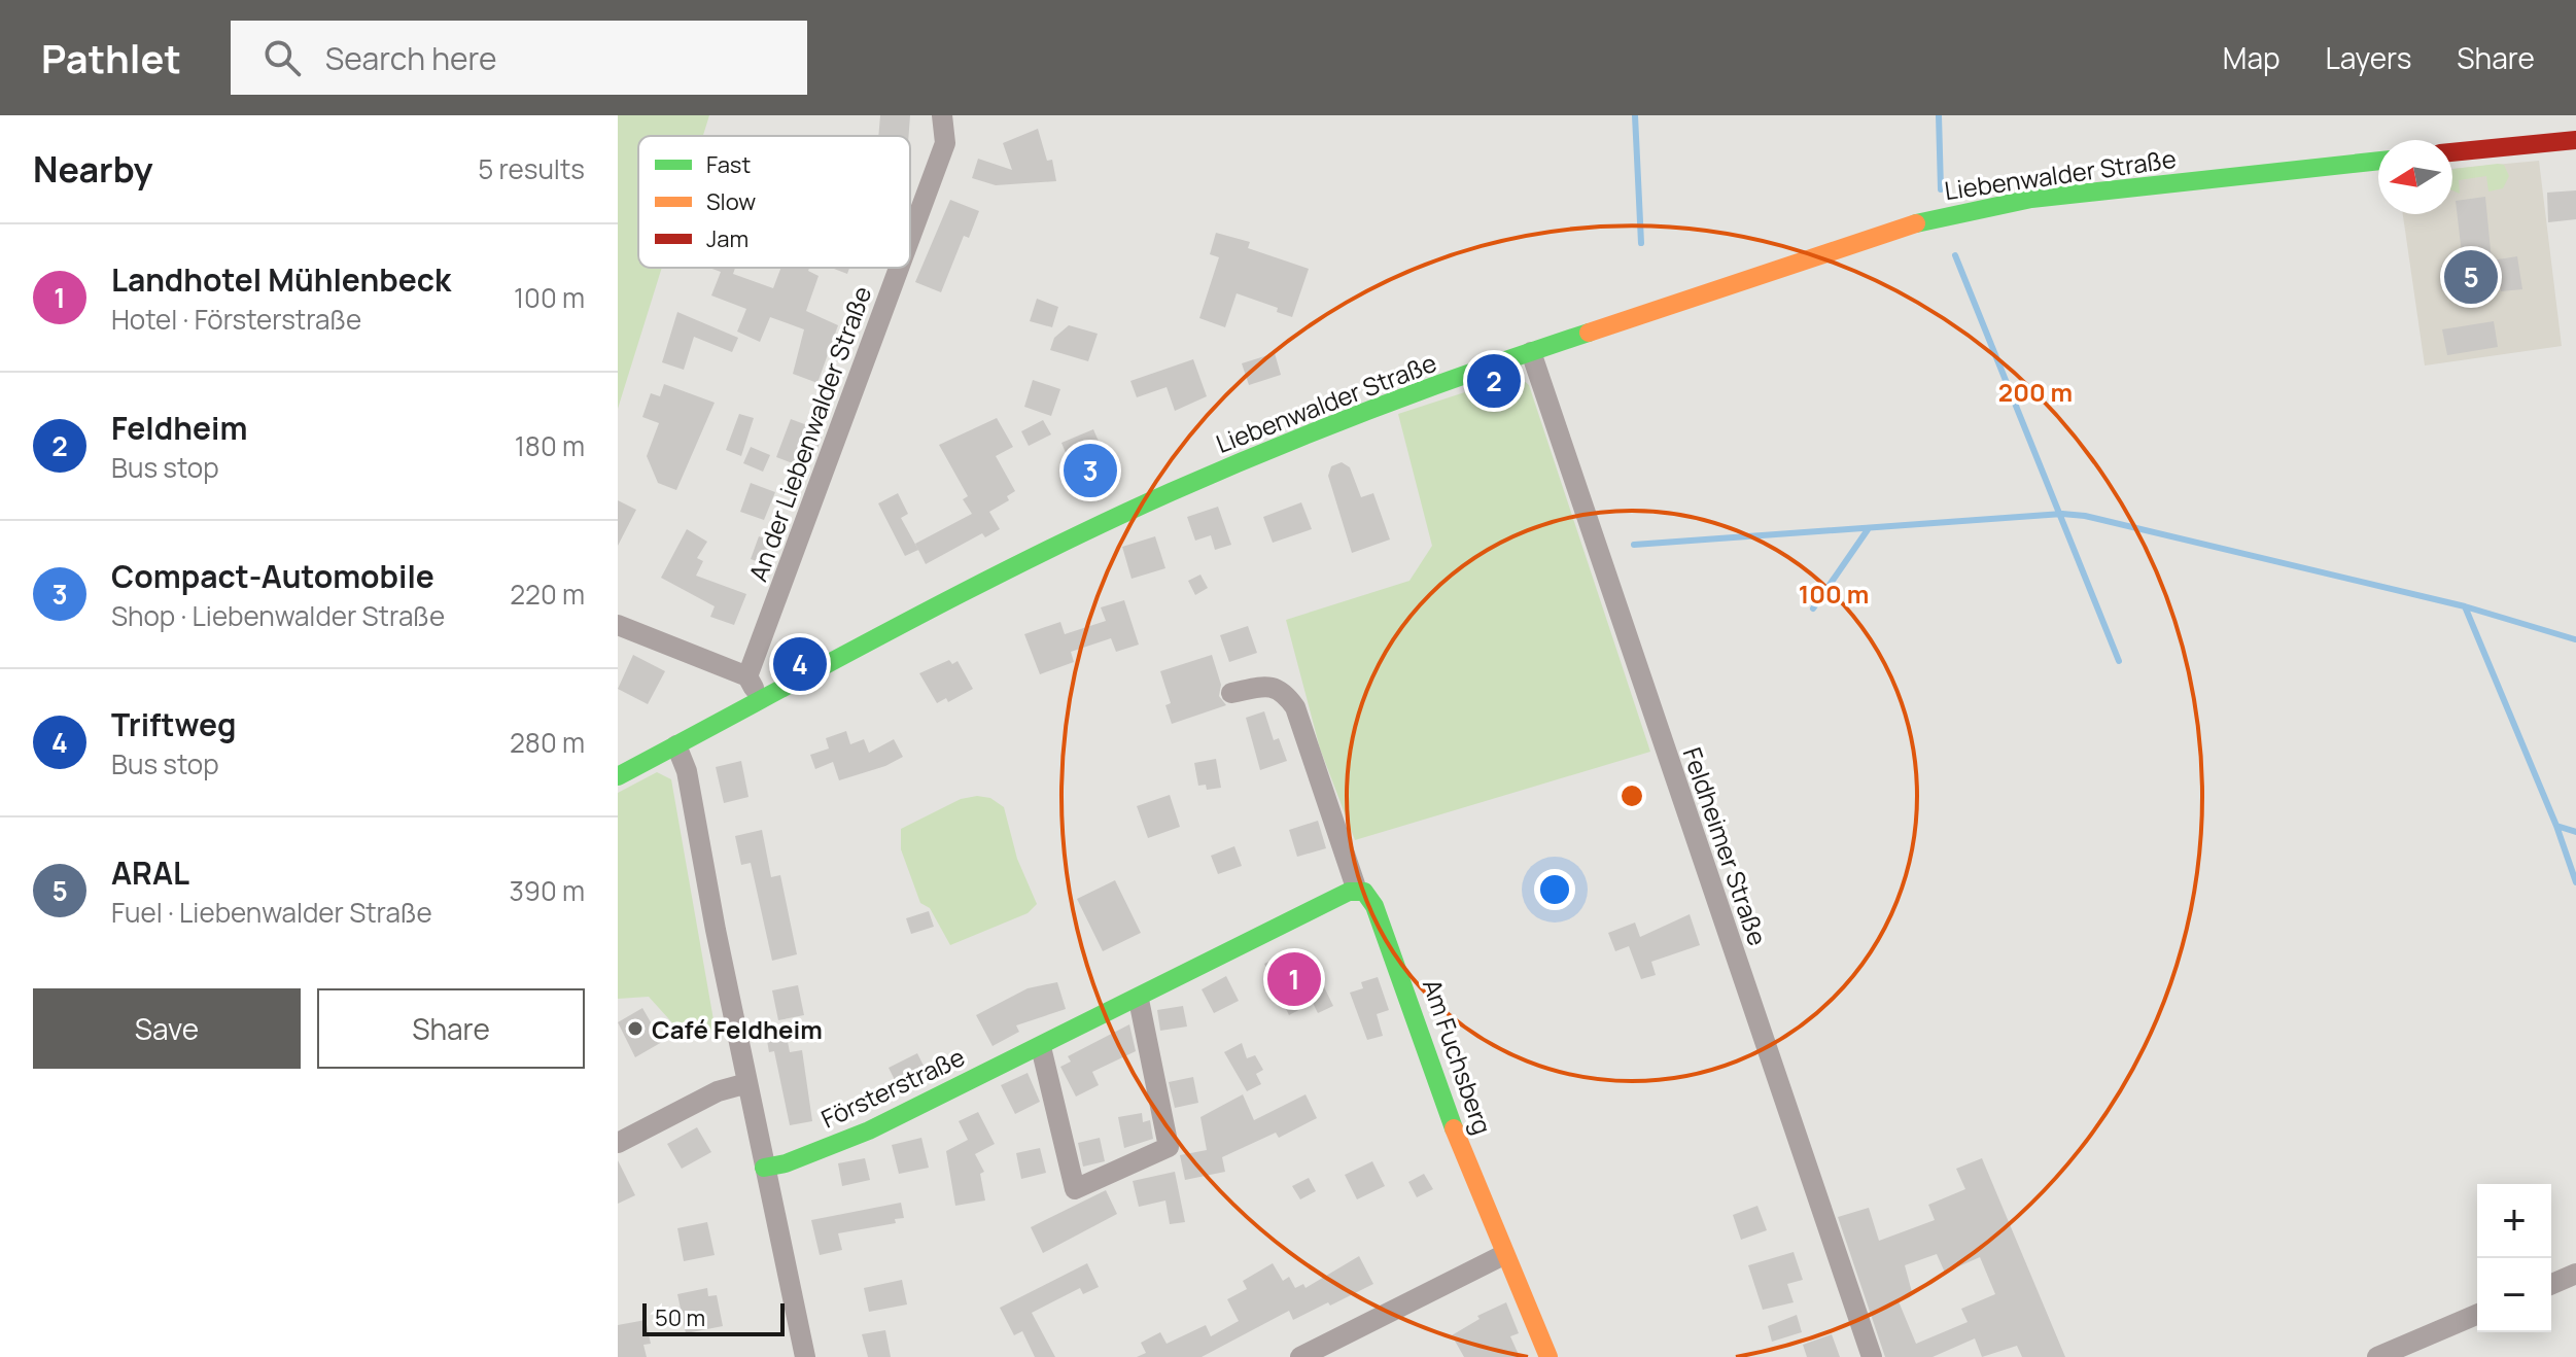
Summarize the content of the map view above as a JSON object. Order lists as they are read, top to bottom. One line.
{"streets":{"main road":["Liebenwalder Straße","Am Fuchsberg","Försterstraße"],"street":["An der Liebenwalder Straße","Feldheimer Straße"]},"crossings":[["Liebenwalder Straße","Feldheimer Straße"],["Am Fuchsberg","Försterstraße"]],"places":["Café Feldheim"],"legend":["Fast","Slow","Jam"],"scale_bar":"50 m","north":"left","page":{"header":"Pathlet","search":"Search here","nav":["Map","Layers","Share"],"heading":["Nearby","5 results"],"list":[{"mark":"1","name":"Landhotel Mühlenbeck","note":"Hotel · Försterstraße","value":"100 m"},{"mark":"2","name":"Feldheim","note":"Bus stop","value":"180 m"},{"mark":"3","name":"Compact-Automobile","note":"Shop · Liebenwalder Straße","value":"220 m"},{"mark":"4","name":"Triftweg","note":"Bus stop","value":"280 m"},{"mark":"5","name":"ARAL","note":"Fuel · Liebenwalder Straße","value":"390 m"}],"pins":["5","2","3","4","1"],"buttons":["Save","Share"],"map_buttons":["+","−"],"scale":"50 m"},"rings":["200 m","100 m"]}
